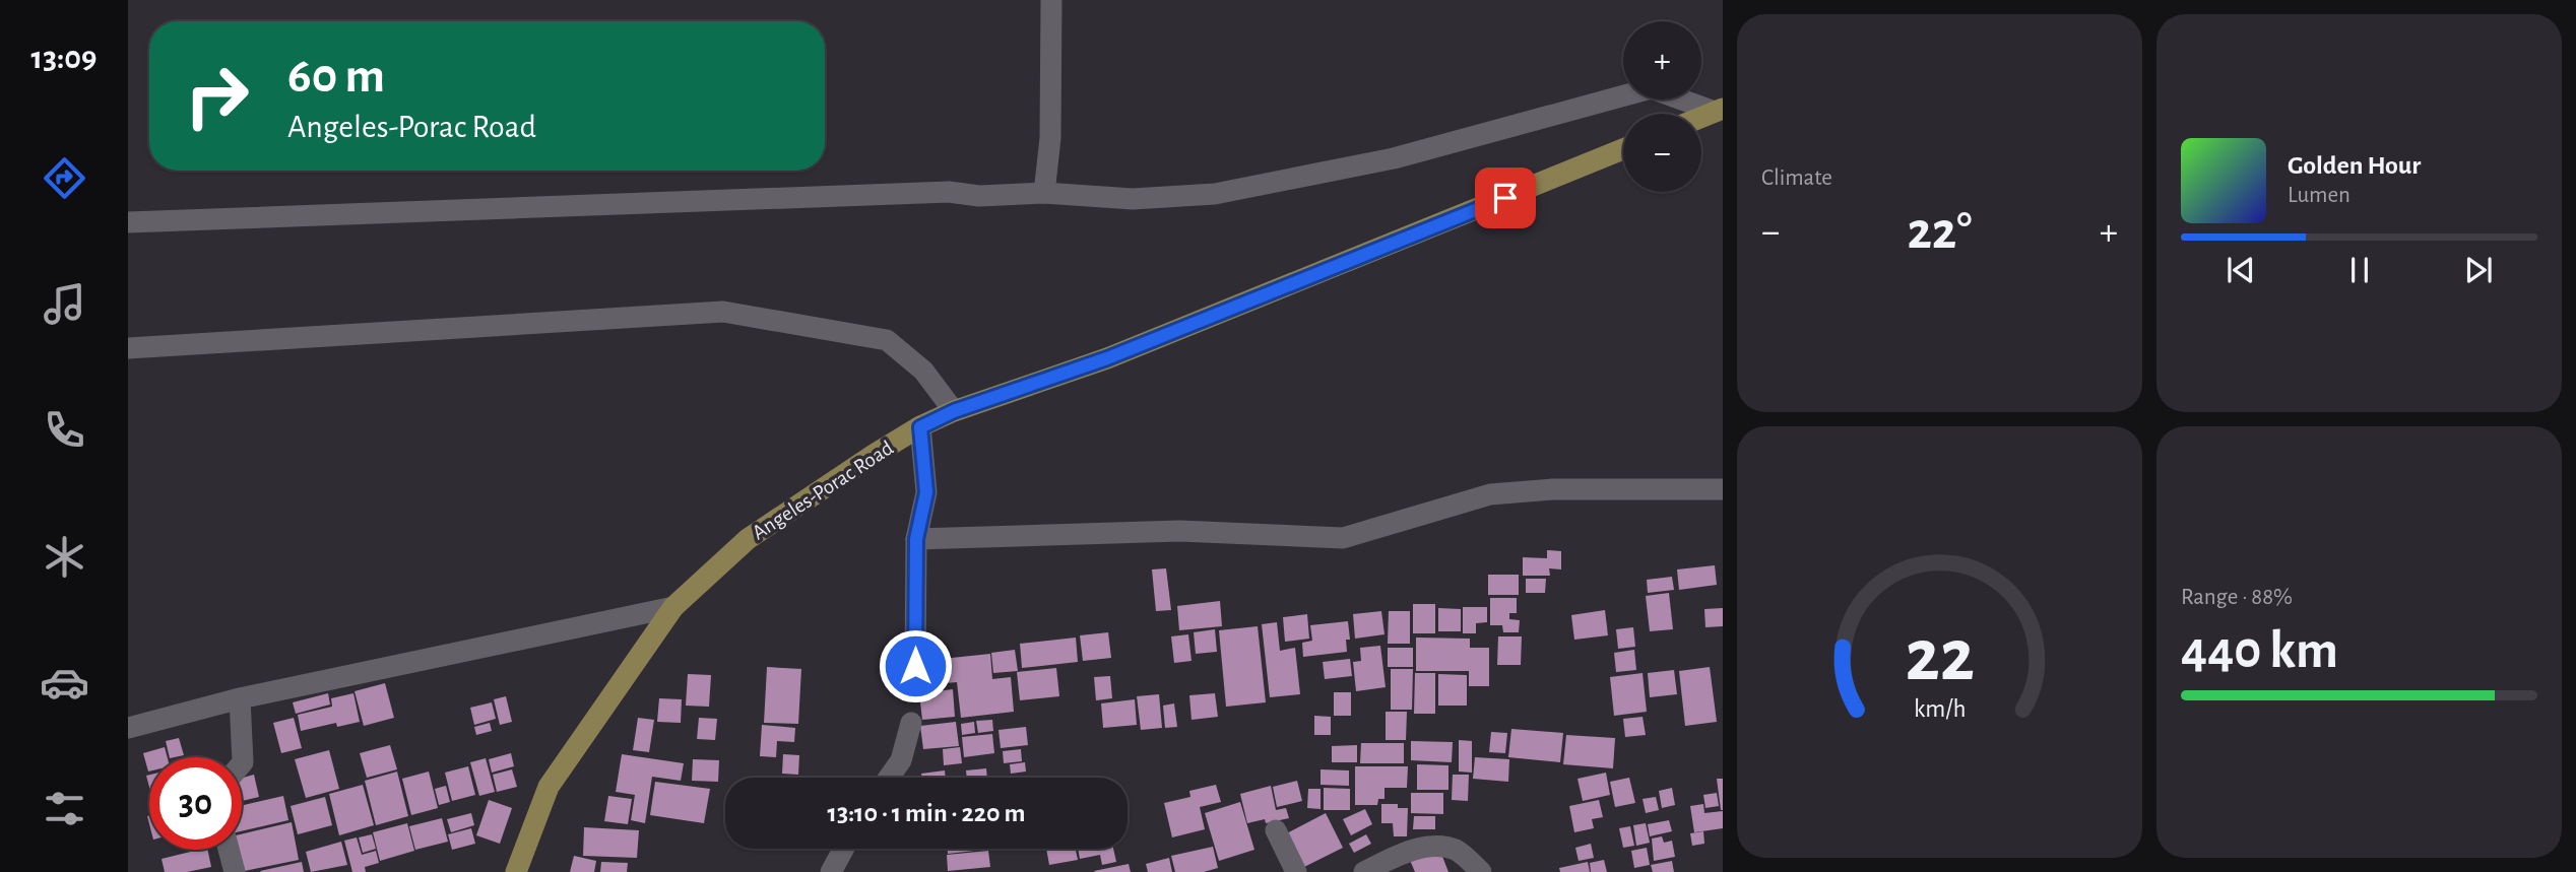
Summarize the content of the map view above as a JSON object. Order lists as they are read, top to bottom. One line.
{"streets":{"main road":["Angeles-Porac Road"]},"page":{"tabs":"13:09","tile":["Climate",["Range · 88%","440 km"]],"map_buttons":["+","−"],"turn":["60 m","Angeles-Porac Road"],"song":["Golden Hour","Lumen"],"heat":["−","22°","+"],"limit":"30","trip":"13:10 · 1 min · 220 m","gauge":["22","km/h"]}}
